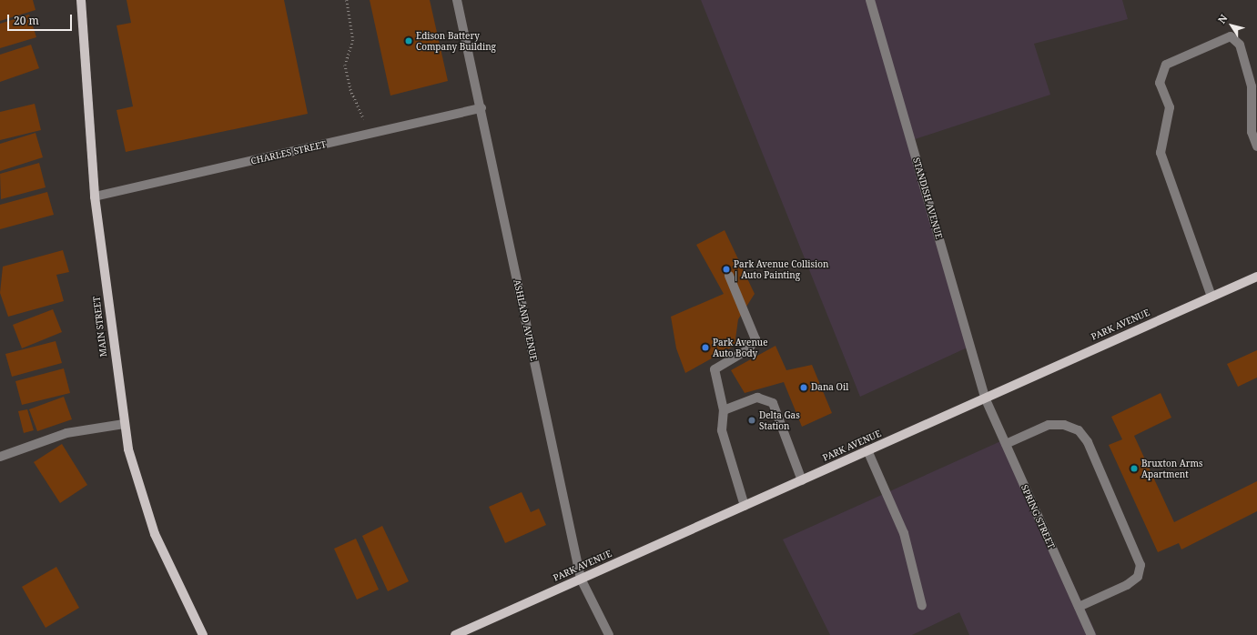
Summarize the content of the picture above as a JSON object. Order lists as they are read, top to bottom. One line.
{"streets":{"main road":["PARK AVENUE","MAIN STREET"],"street":["CHARLES STREET","STANDISH AVENUE","ASHLAND AVENUE","SPRING STREET"]},"crossings":[["CHARLES STREET","ASHLAND AVENUE"],["CHARLES STREET","MAIN STREET"],["STANDISH AVENUE","PARK AVENUE"],["STANDISH AVENUE","SPRING STREET"],["ASHLAND AVENUE","PARK AVENUE"],["PARK AVENUE","SPRING STREET"]],"places":["Edison Battery Company Building","Park Avenue Collision | Auto Painting","Park Avenue Auto Body","Dana Oil","Delta Gas Station","Bruxton Arms Apartment"],"scale_bar":"20 m","north":"top left"}
